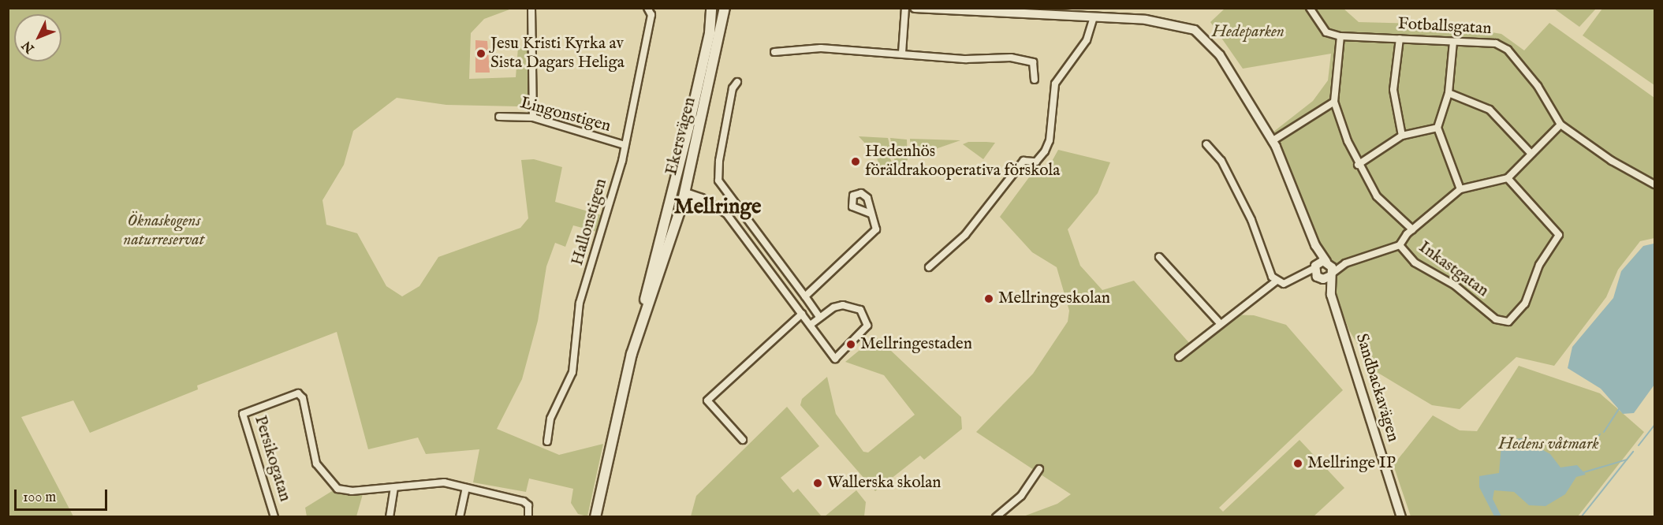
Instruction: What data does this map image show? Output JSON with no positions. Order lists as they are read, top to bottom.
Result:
{
  "streets": {
    "main road": ["Ekersvägen"],
    "street": [
      "Fotballsgatan",
      "Lingonstigen",
      "Hallonstigen",
      "Inkastgatan",
      "Sandbackavägen",
      "Persikogatan"
    ]
  },
  "crossings": [
    ["Lingonstigen", "Hallonstigen"]
  ],
  "districts": ["Mellringe"],
  "parks": ["Hedeparken", "Öknaskogens naturreservat", "Hedens våtmark"],
  "places": [
    "Jesu Kristi Kyrka av Sista Dagars Heliga",
    "Hedenhös föräldrakooperativa förskola",
    "Mellringeskolan",
    "Mellringestaden",
    "Mellringe IP",
    "Wallerska skolan"
  ],
  "scale_bar": "100 m",
  "north": "bottom left"
}
